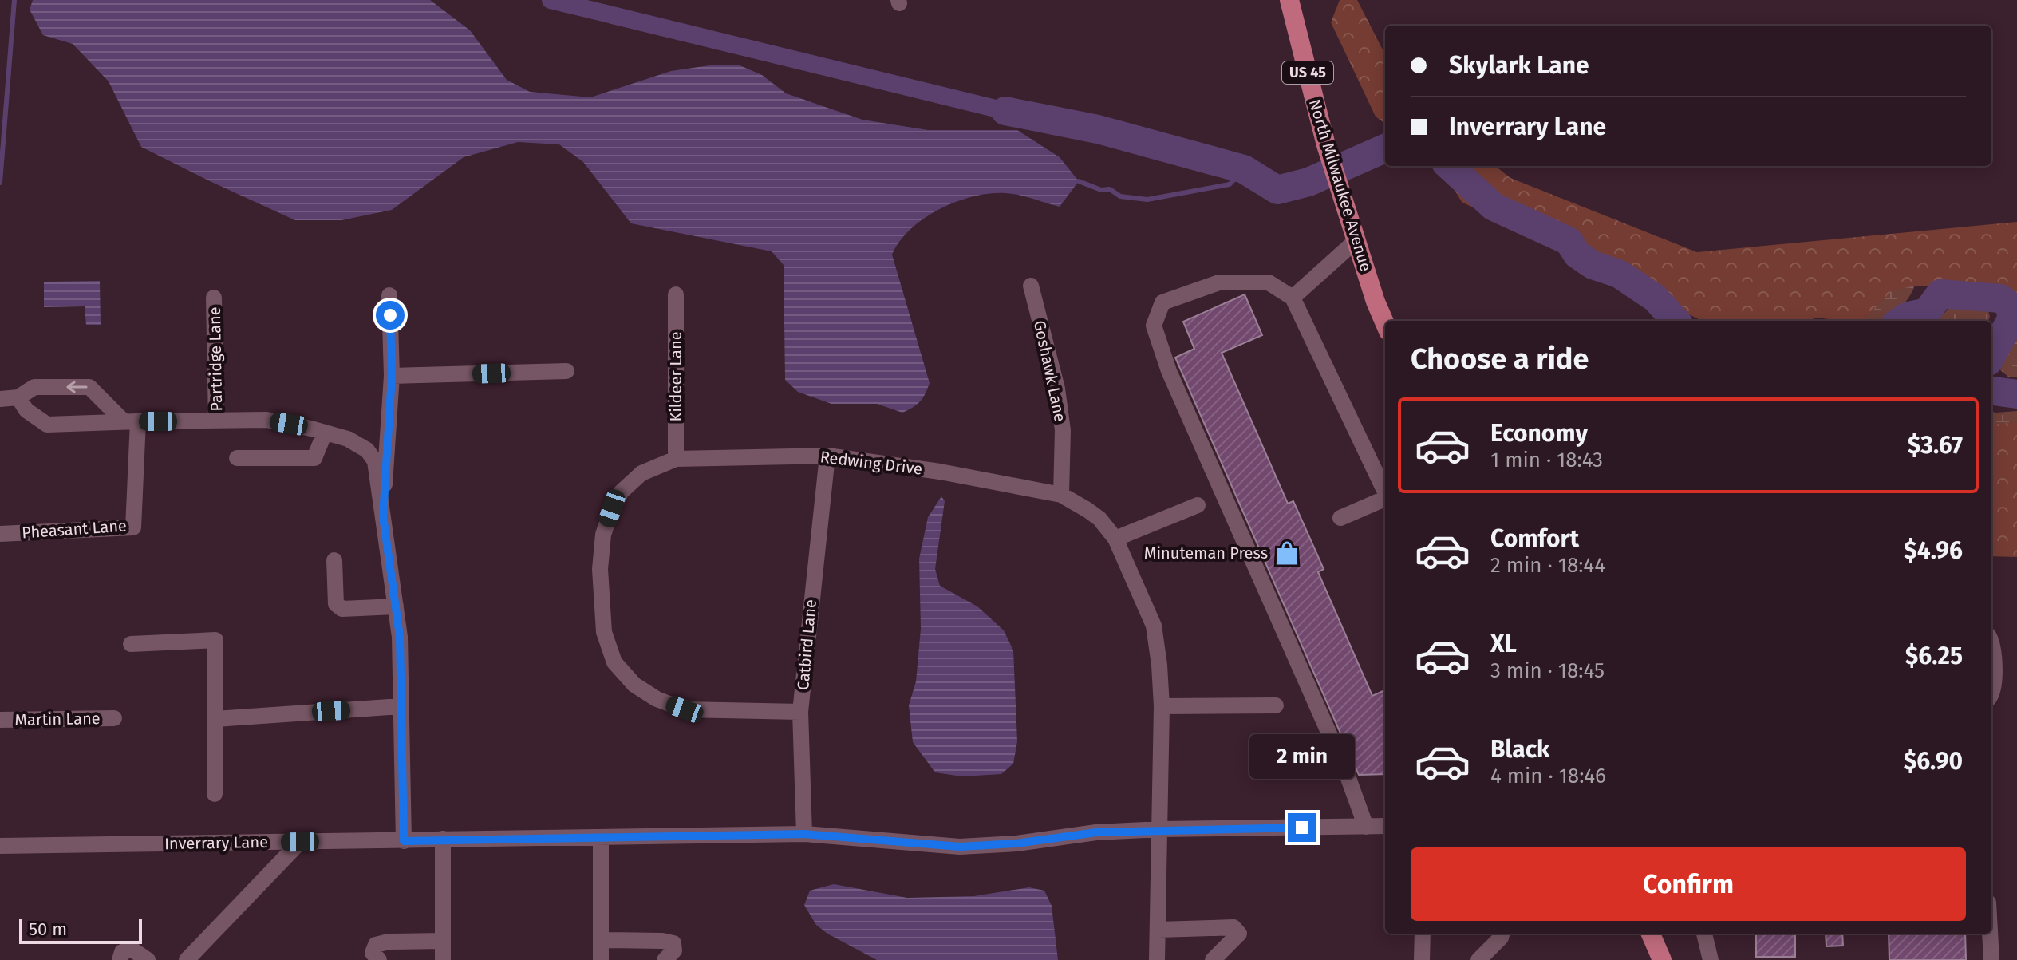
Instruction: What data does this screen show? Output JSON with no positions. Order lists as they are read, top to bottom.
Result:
{
  "streets": {
    "main road": ["US 45", "North Milwaukee Avenue"],
    "street": [
      "Partridge Lane",
      "Goshawk Lane",
      "Kildeer Lane",
      "Redwing Drive",
      "Pheasant Lane",
      "Catbird Lane",
      "Martin Lane",
      "Inverrary Lane"
    ]
  },
  "crossings": [
    ["Goshawk Lane", "Redwing Drive"],
    ["Kildeer Lane", "Redwing Drive"],
    ["Redwing Drive", "Catbird Lane"],
    ["Redwing Drive", "Inverrary Lane"],
    ["Catbird Lane", "Inverrary Lane"]
  ],
  "places": {
    "shop": ["Minuteman Press"]
  },
  "scale_bar": "50 m",
  "page": {
    "banner": ["Skylark Lane", "Inverrary Lane"],
    "heading": "Choose a ride",
    "list": [
      {
        "name": "Economy",
        "note": "1 min · 18:43",
        "value": "$3.67"
      },
      {
        "name": "Comfort",
        "note": "2 min · 18:44",
        "value": "$4.96"
      },
      {
        "name": "XL",
        "note": "3 min · 18:45",
        "value": "$6.25"
      },
      {
        "name": "Black",
        "note": "4 min · 18:46",
        "value": "$6.90"
      }
    ],
    "bubble": "2 min",
    "buttons": "Confirm",
    "scale": "50 m"
  }
}
